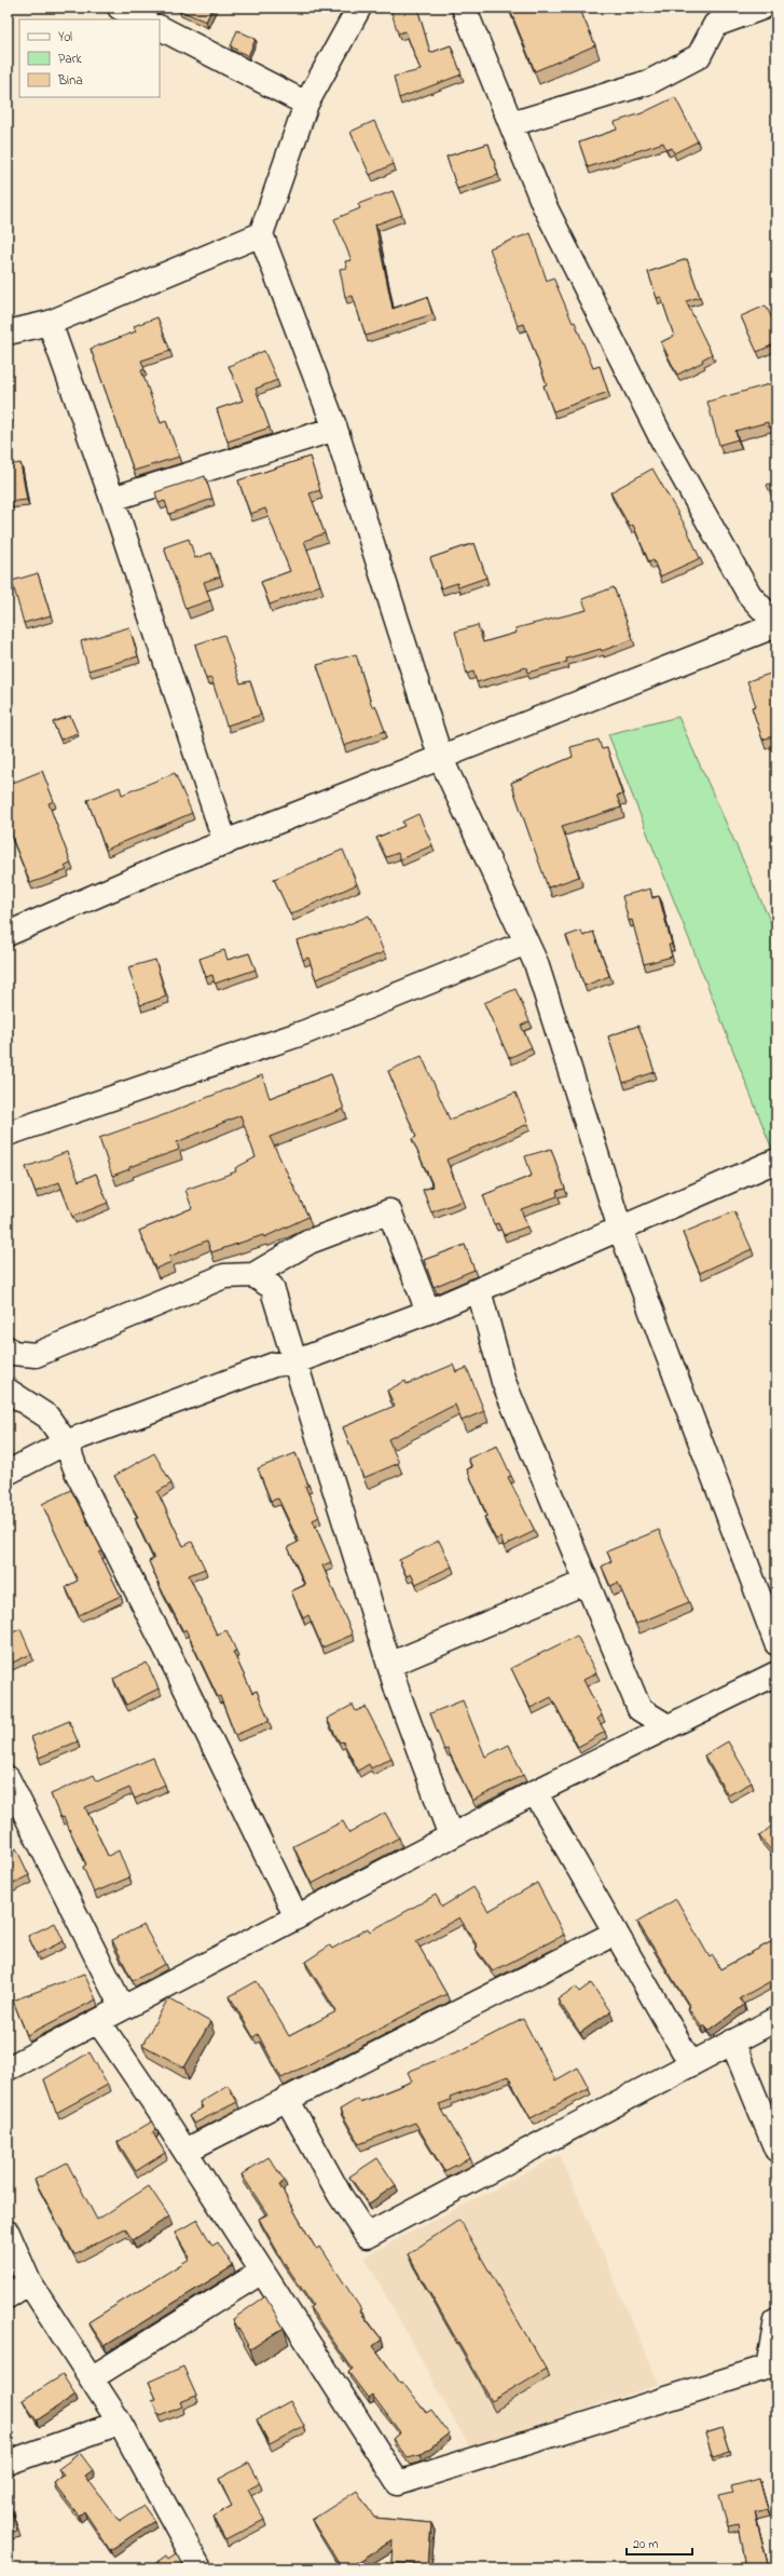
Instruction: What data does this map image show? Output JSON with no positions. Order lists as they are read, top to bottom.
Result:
{
  "legend": ["Yol", "Park", "Bina"],
  "scale_bar": "20 m"
}
